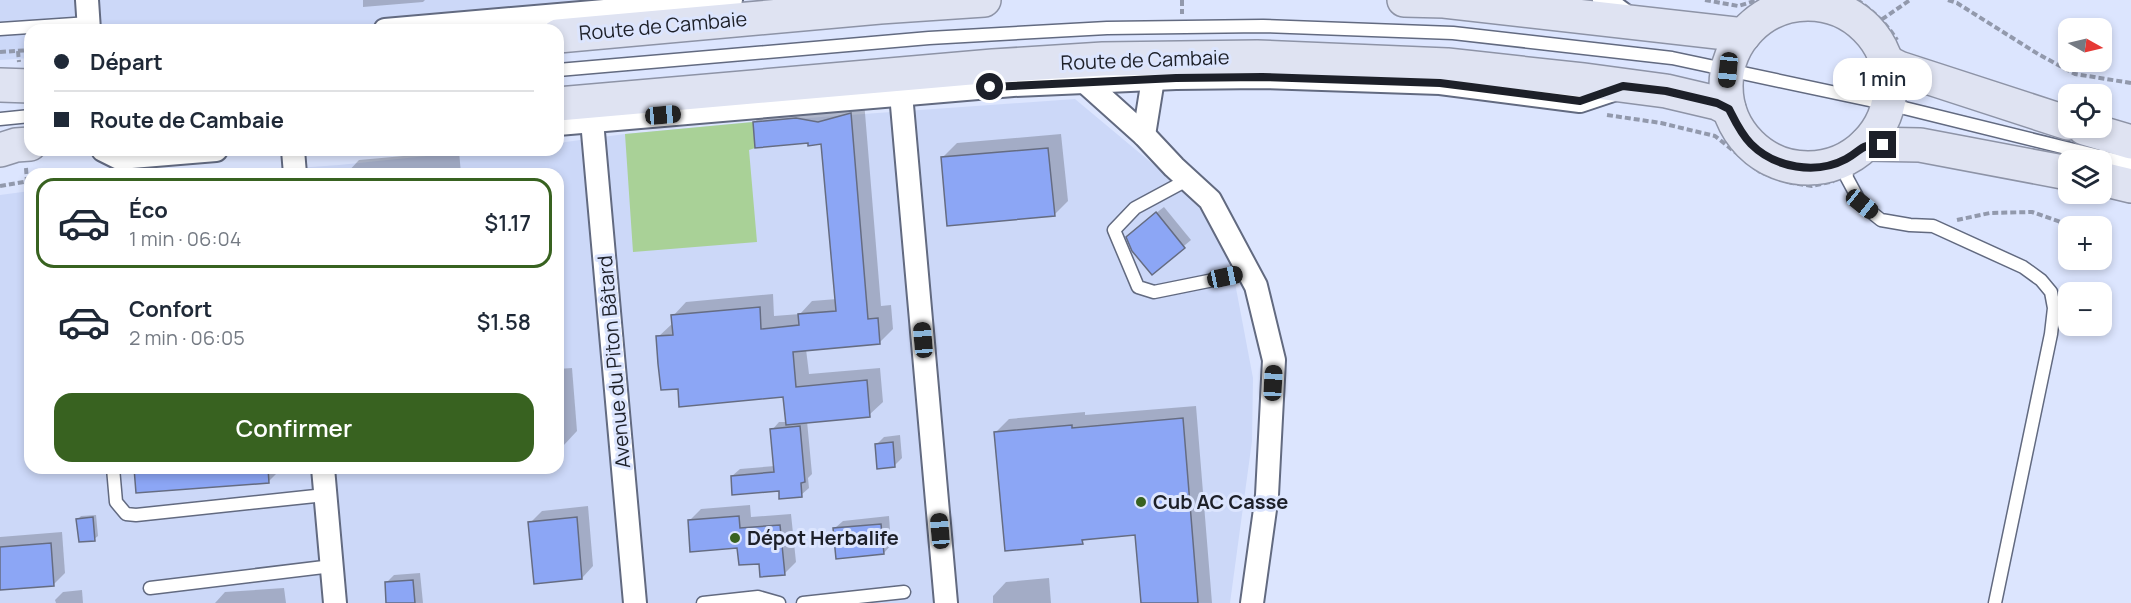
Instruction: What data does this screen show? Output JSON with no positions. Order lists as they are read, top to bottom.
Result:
{
  "streets": {
    "main road": ["Route de Cambaie"],
    "street": ["Avenue du Piton Bâtard"]
  },
  "places": ["Cub AC Casse", "Dépot Herbalife"],
  "north": "right",
  "page": {
    "map_buttons": ["+", "−"],
    "banner": ["Départ", "Route de Cambaie"],
    "bubble": "1 min",
    "list": [
      {
        "name": "Éco",
        "note": "1 min · 06:04",
        "value": "$1.17"
      },
      {
        "name": "Confort",
        "note": "2 min · 06:05",
        "value": "$1.58"
      }
    ],
    "buttons": "Confirmer"
  }
}
